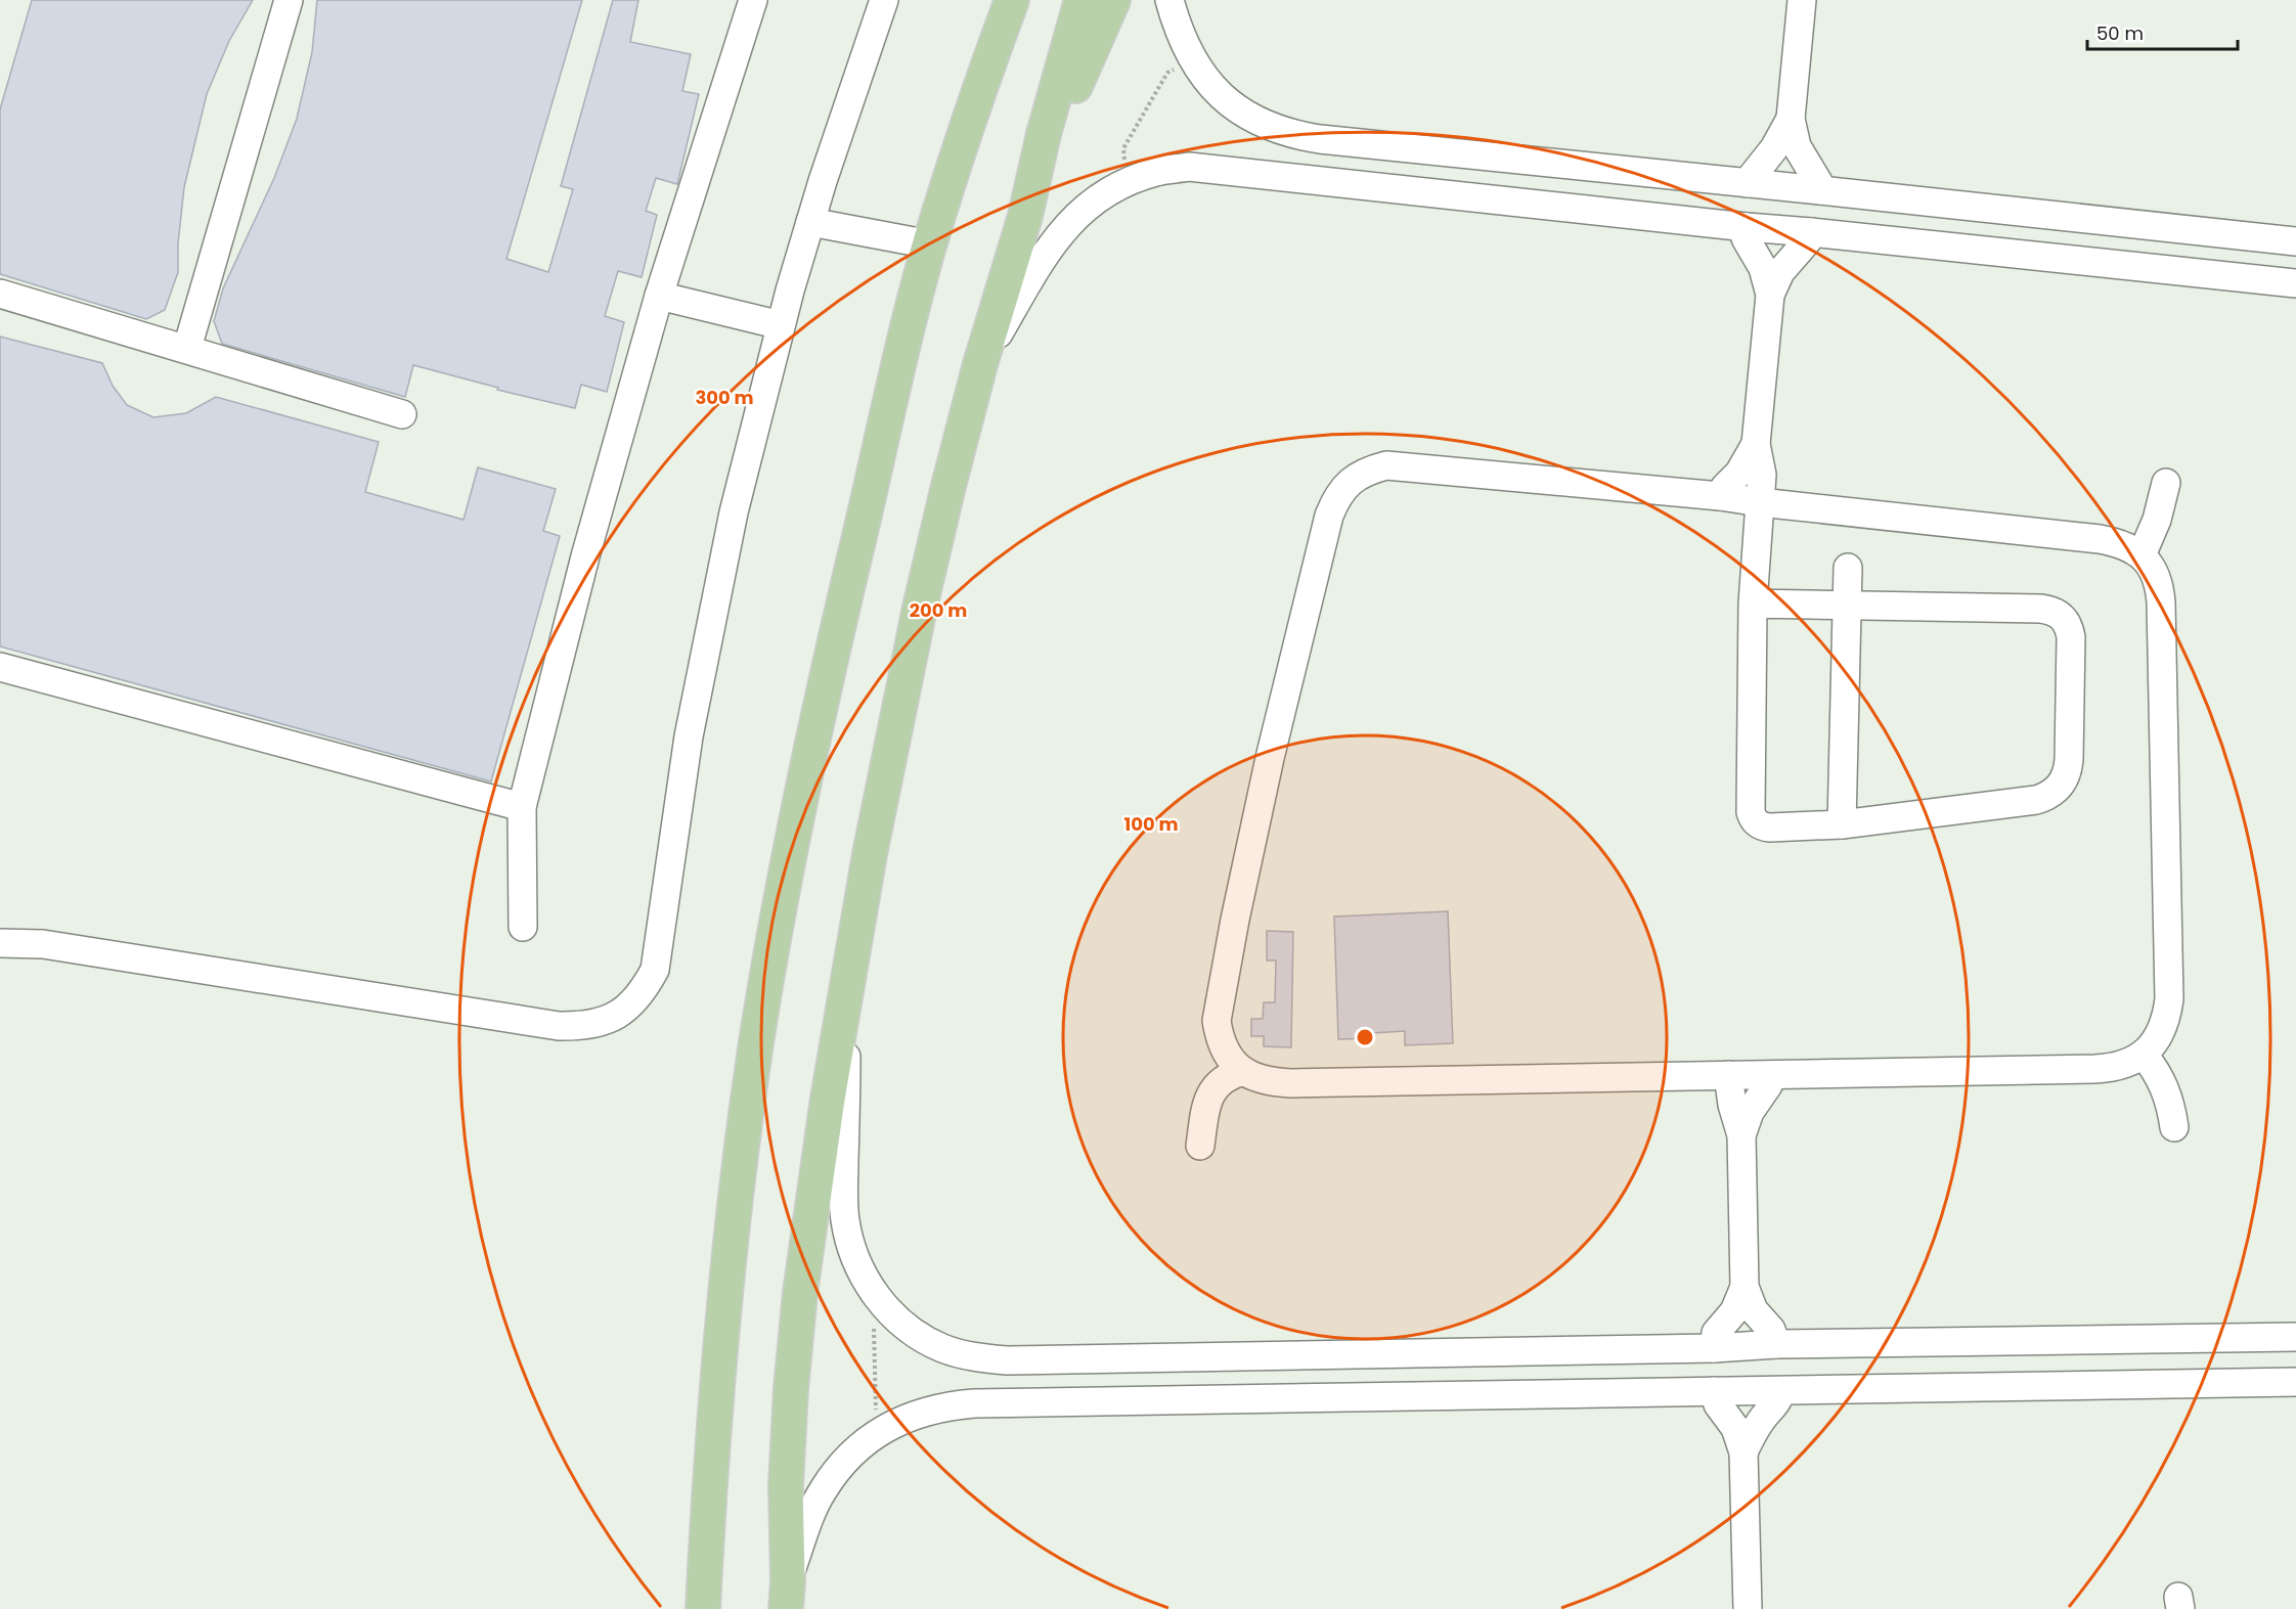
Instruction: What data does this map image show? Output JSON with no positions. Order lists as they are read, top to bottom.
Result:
{
  "scale_bar": "50 m",
  "rings": ["300 m", "200 m", "100 m"]
}
